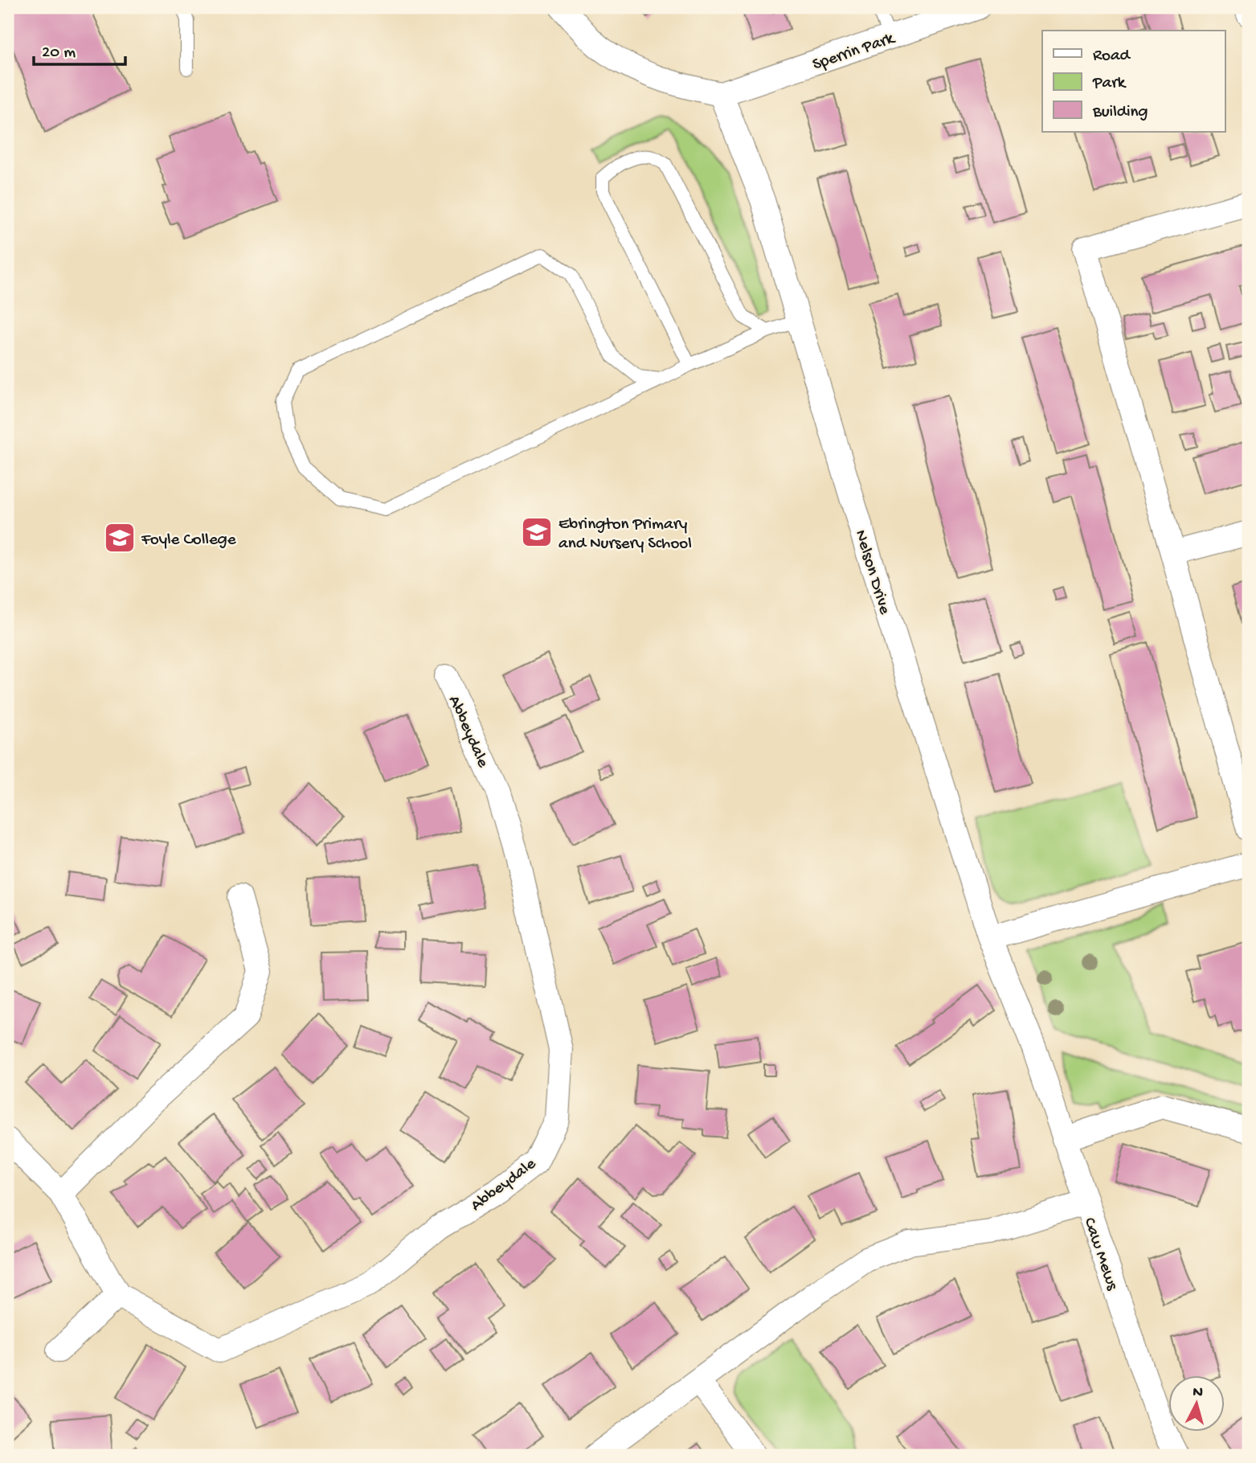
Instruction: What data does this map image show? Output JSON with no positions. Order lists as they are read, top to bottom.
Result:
{
  "streets": {
    "street": [
      "Sperrin Park",
      "Nelson Drive",
      "Abbeydale",
      "Caw Mews"
    ]
  },
  "crossings": [
    ["Sperrin Park", "Nelson Drive"],
    ["Nelson Drive", "Caw Mews"]
  ],
  "places": {
    "school or university": ["Ebrington Primary and Nursery School", "Foyle College"]
  },
  "legend": ["Road", "Park", "Building"],
  "scale_bar": "20 m",
  "north": "top"
}
